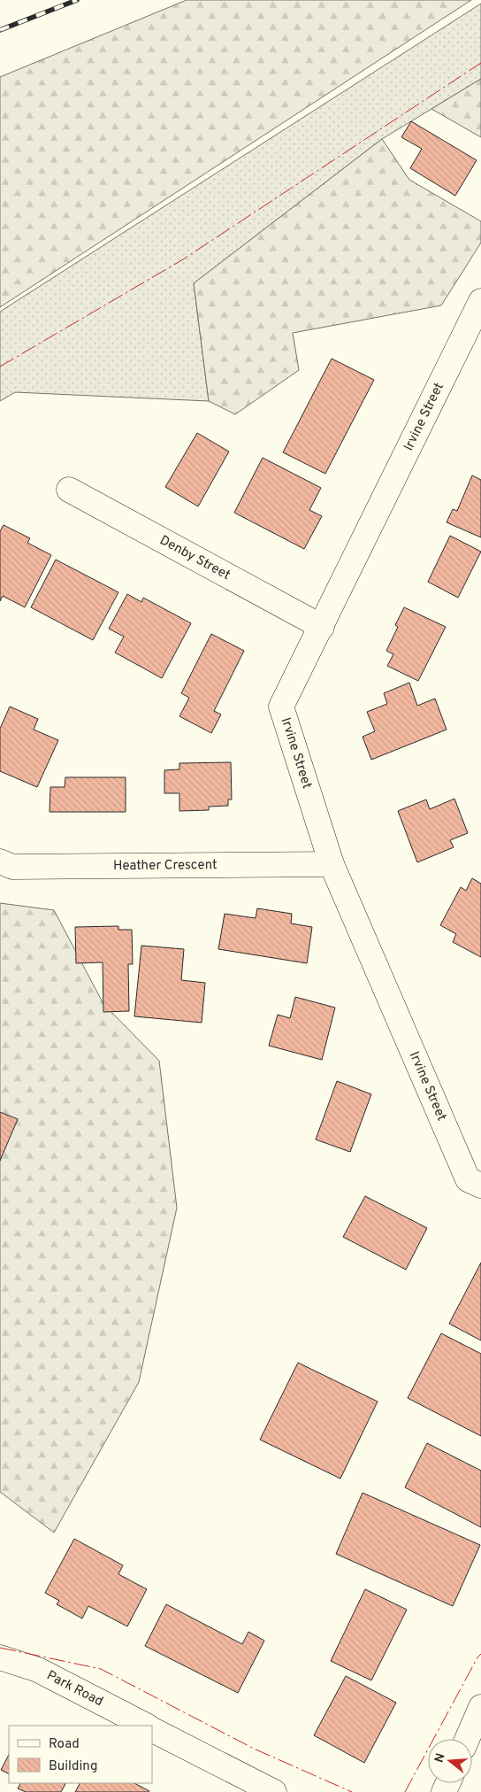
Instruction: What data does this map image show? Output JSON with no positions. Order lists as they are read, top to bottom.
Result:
{
  "streets": {
    "street": [
      "Irvine Street",
      "Denby Street",
      "Heather Crescent",
      "Park Road"
    ]
  },
  "crossings": [
    ["Irvine Street", "Denby Street"],
    ["Irvine Street", "Heather Crescent"]
  ],
  "legend": ["Road", "Building"],
  "north": "left"
}
